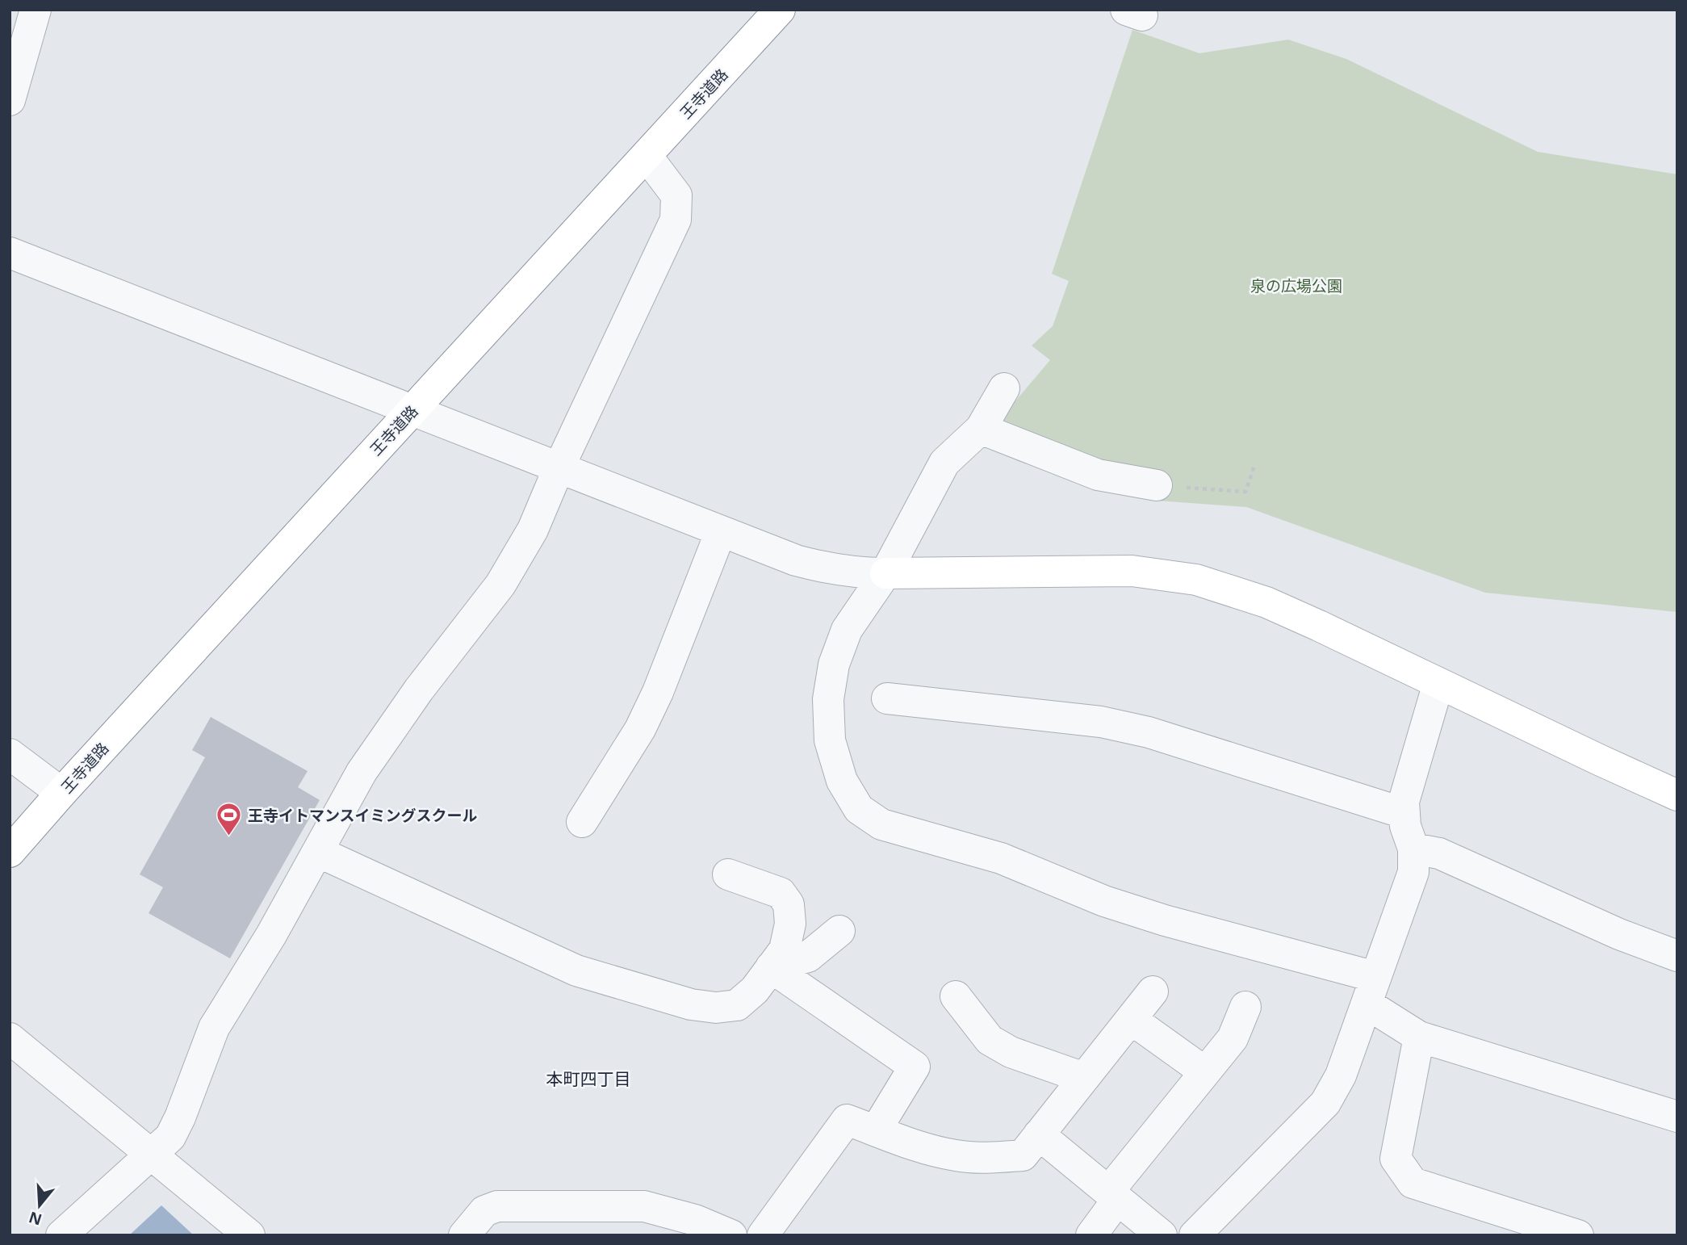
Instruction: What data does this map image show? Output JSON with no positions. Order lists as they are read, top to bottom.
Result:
{
  "streets": {
    "main road": ["王寺道路"]
  },
  "districts": ["本町四丁目"],
  "parks": ["泉の広場公園"],
  "places": {
    "sports": ["王寺イトマンスイミングスクール"]
  },
  "north": "bottom"
}
